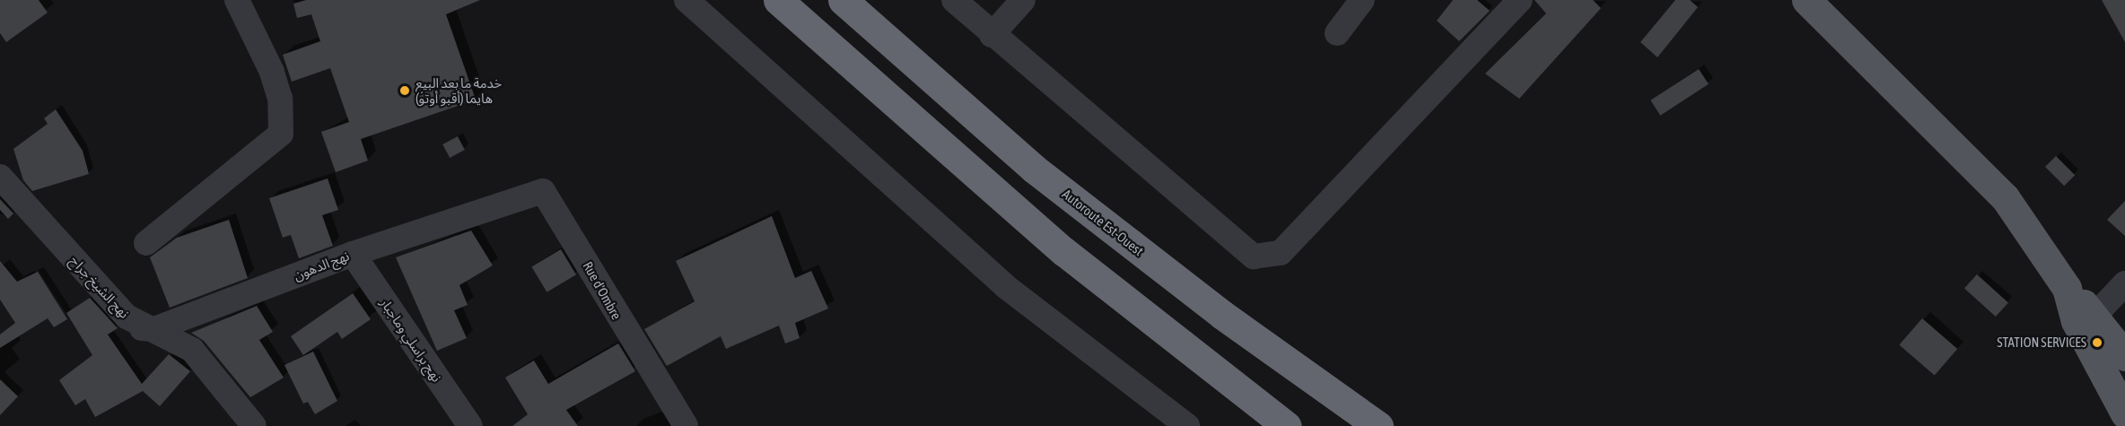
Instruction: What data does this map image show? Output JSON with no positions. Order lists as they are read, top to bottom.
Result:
{
  "streets": {
    "highway": ["Autoroute Est-Ouest"],
    "street": [
      "نهج الدهون",
      "نهج الشيخ جراح",
      "Rue d'Ombre",
      "نهج براسلي وماجبار"
    ]
  },
  "crossings": [
    ["نهج الدهون", "نهج الشيخ جراح"],
    ["نهج الدهون", "Rue d'Ombre"],
    ["نهج الدهون", "نهج براسلي وماجبار"]
  ],
  "places": ["خدمة ما بعد البيع هايما (أقبو أوتو)", "STATION SERVICES"]
}
